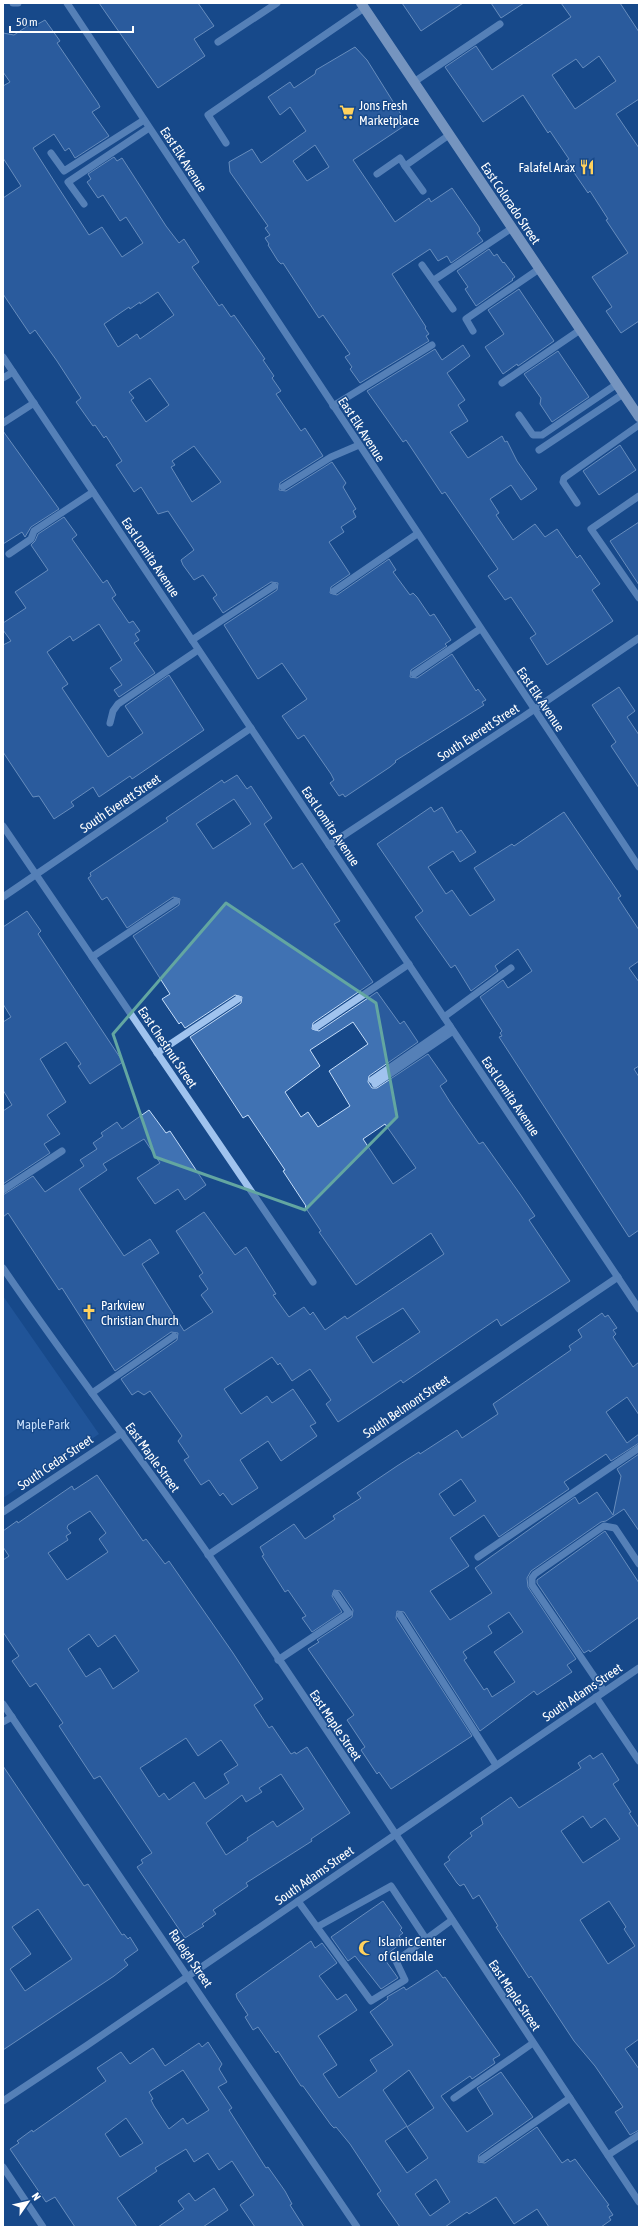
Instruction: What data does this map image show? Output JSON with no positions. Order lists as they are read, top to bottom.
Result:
{
  "streets": {
    "main road": ["East Colorado Street"],
    "street": [
      "East Elk Avenue",
      "East Lomita Avenue",
      "South Everett Street",
      "East Chestnut Street",
      "South Belmont Street",
      "East Maple Street",
      "South Cedar Street",
      "South Adams Street",
      "Raleigh Street"
    ]
  },
  "crossings": [
    ["East Elk Avenue", "South Everett Street"],
    ["East Lomita Avenue", "South Everett Street"],
    ["East Lomita Avenue", "South Belmont Street"],
    ["South Everett Street", "East Chestnut Street"],
    ["South Belmont Street", "East Maple Street"],
    ["East Maple Street", "South Cedar Street"],
    ["East Maple Street", "South Adams Street"],
    ["South Adams Street", "Raleigh Street"]
  ],
  "parks": ["Maple Park"],
  "places": {
    "supermarket": ["Jons Fresh Marketplace"],
    "restaurant": ["Falafel Arax"],
    "church": ["Parkview Christian Church"],
    "mosque": ["Islamic Center of Glendale"]
  },
  "scale_bar": "50 m",
  "north": "top right"
}
